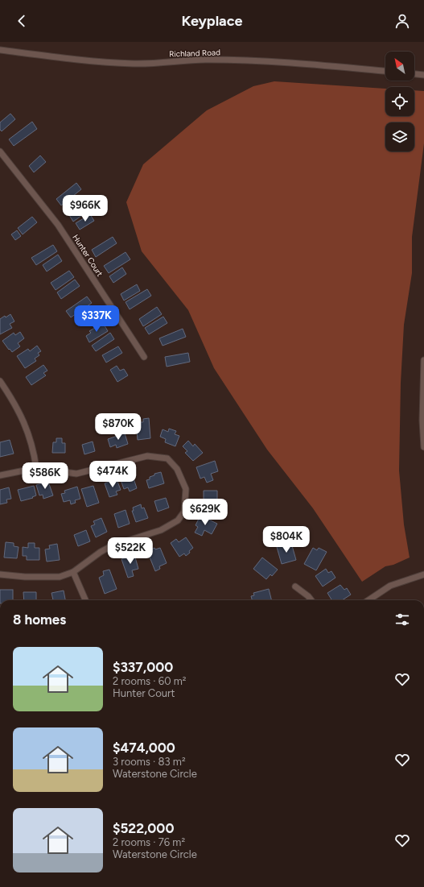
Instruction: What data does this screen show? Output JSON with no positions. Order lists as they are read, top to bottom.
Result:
{
  "streets": {
    "street": ["Richland Road", "Hunter Court"]
  },
  "north": "top left",
  "page": {
    "header": "Keyplace",
    "price": [
      "$966K",
      "$337K",
      "$870K",
      "$474K",
      "$586K",
      "$629K",
      "$804K",
      "$522K"
    ],
    "heading": "8 homes",
    "list": [
      {
        "name": "$337,000",
        "note": "2 rooms · 60 m² · Hunter Court"
      },
      {
        "name": "$474,000",
        "note": "3 rooms · 83 m² · Waterstone Circle"
      },
      {
        "name": "$522,000",
        "note": "2 rooms · 76 m² · Waterstone Circle"
      }
    ]
  }
}
